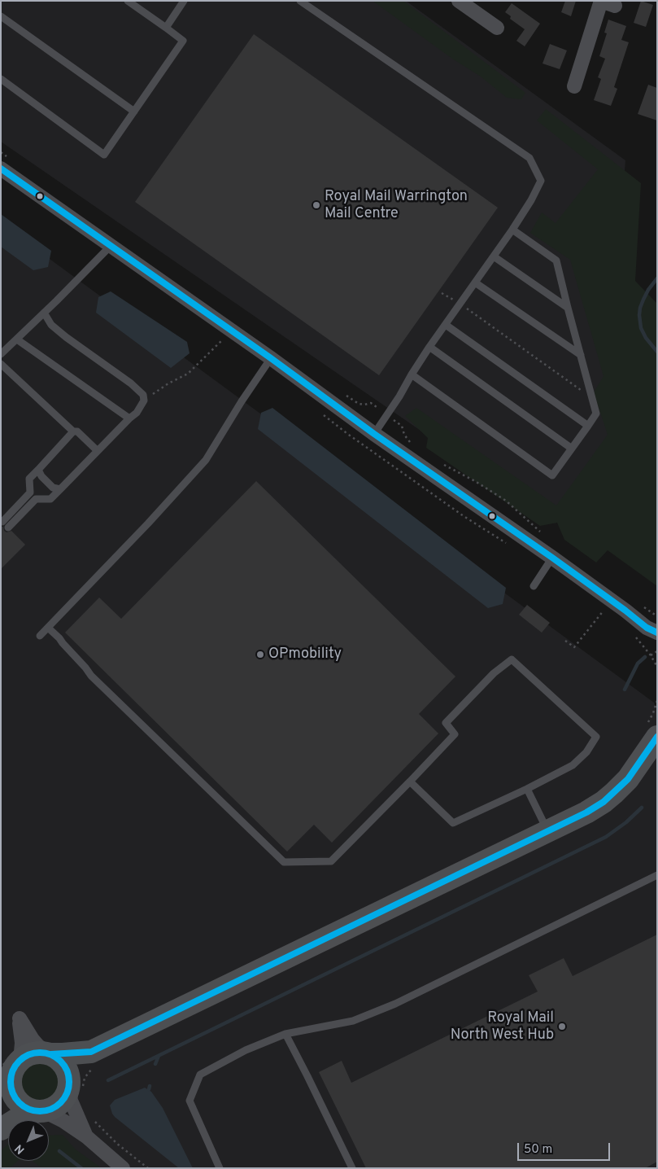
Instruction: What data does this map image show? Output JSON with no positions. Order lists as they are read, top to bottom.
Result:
{
  "places": ["Royal Mail Warrington Mail Centre", "OPmobility", "Royal Mail North West Hub"],
  "scale_bar": "50 m",
  "north": "bottom left"
}
